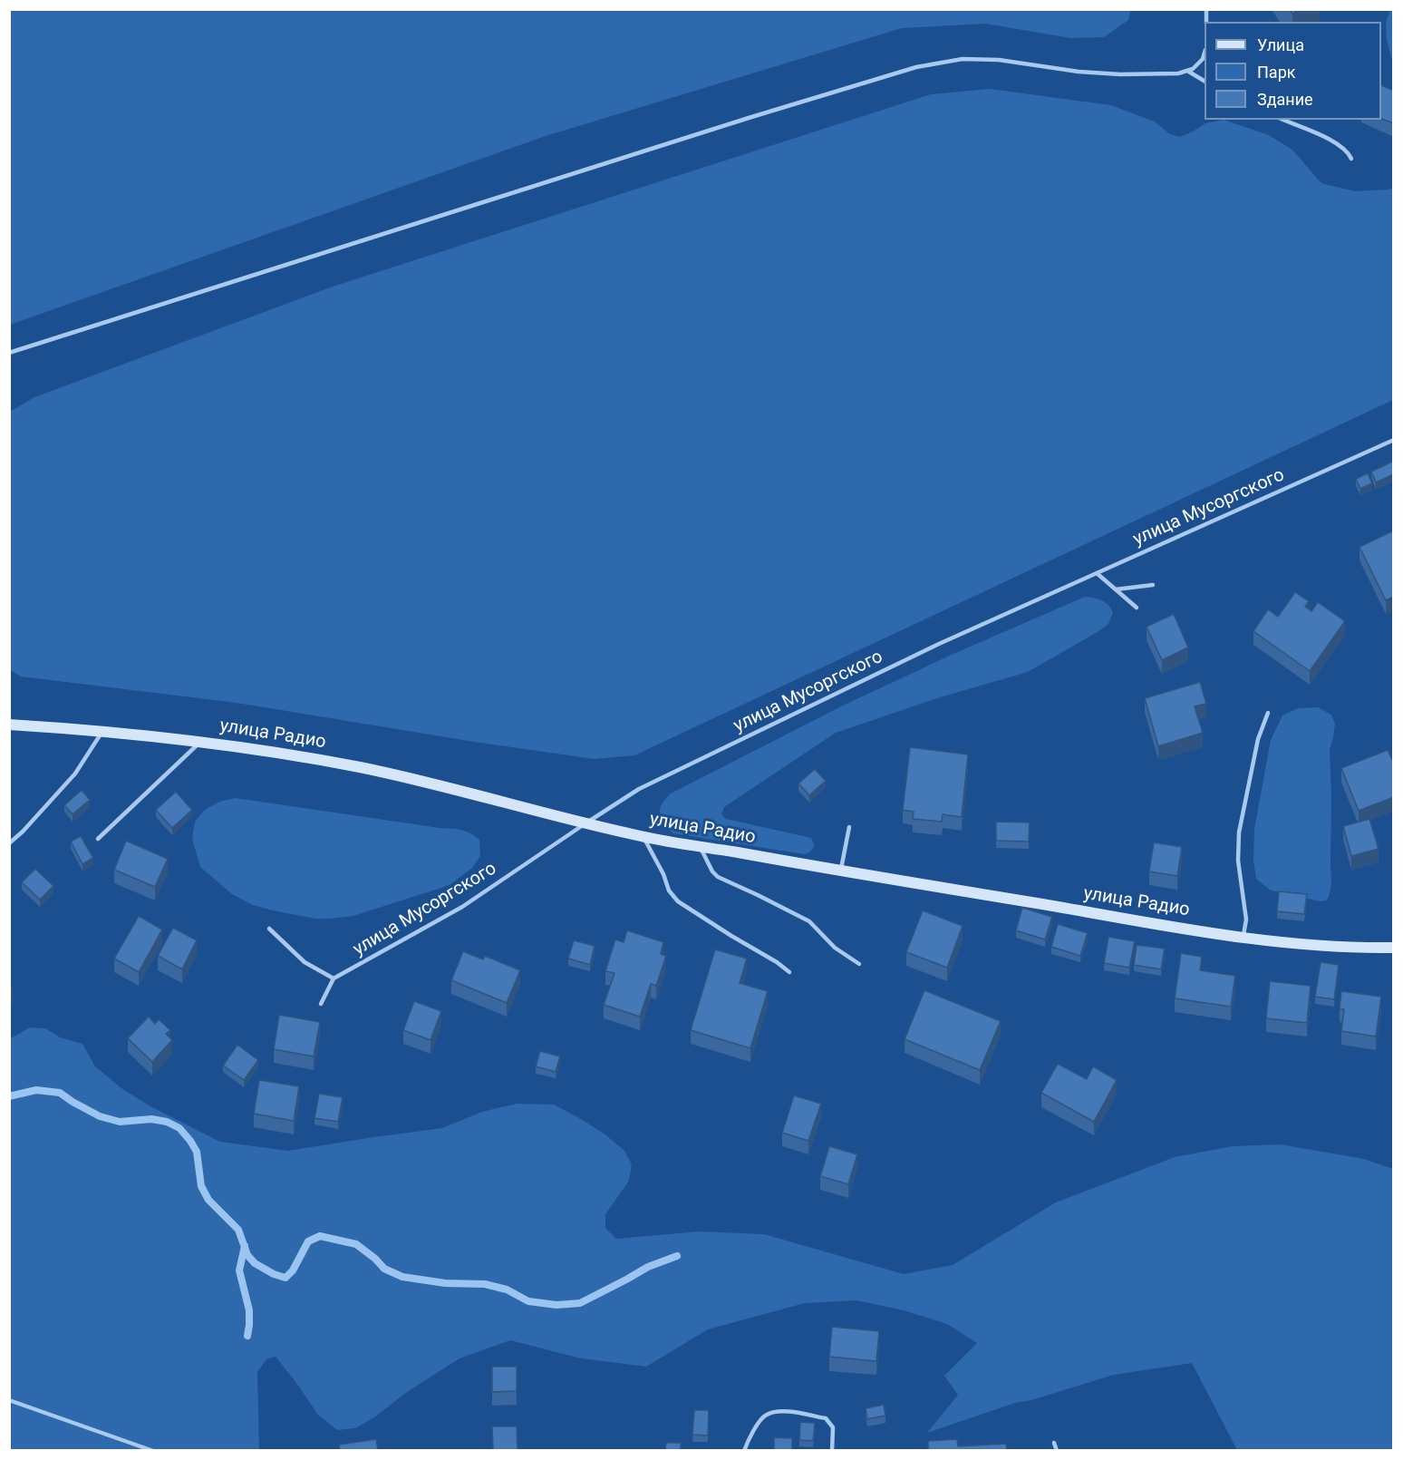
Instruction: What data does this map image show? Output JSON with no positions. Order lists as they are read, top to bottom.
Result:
{
  "streets": {
    "main road": ["улица Радио"],
    "lane": ["улица Мусоргского"]
  },
  "crossings": [
    ["улица Мусоргского", "улица Радио"]
  ],
  "legend": ["Улица", "Парк", "Здание"]
}
